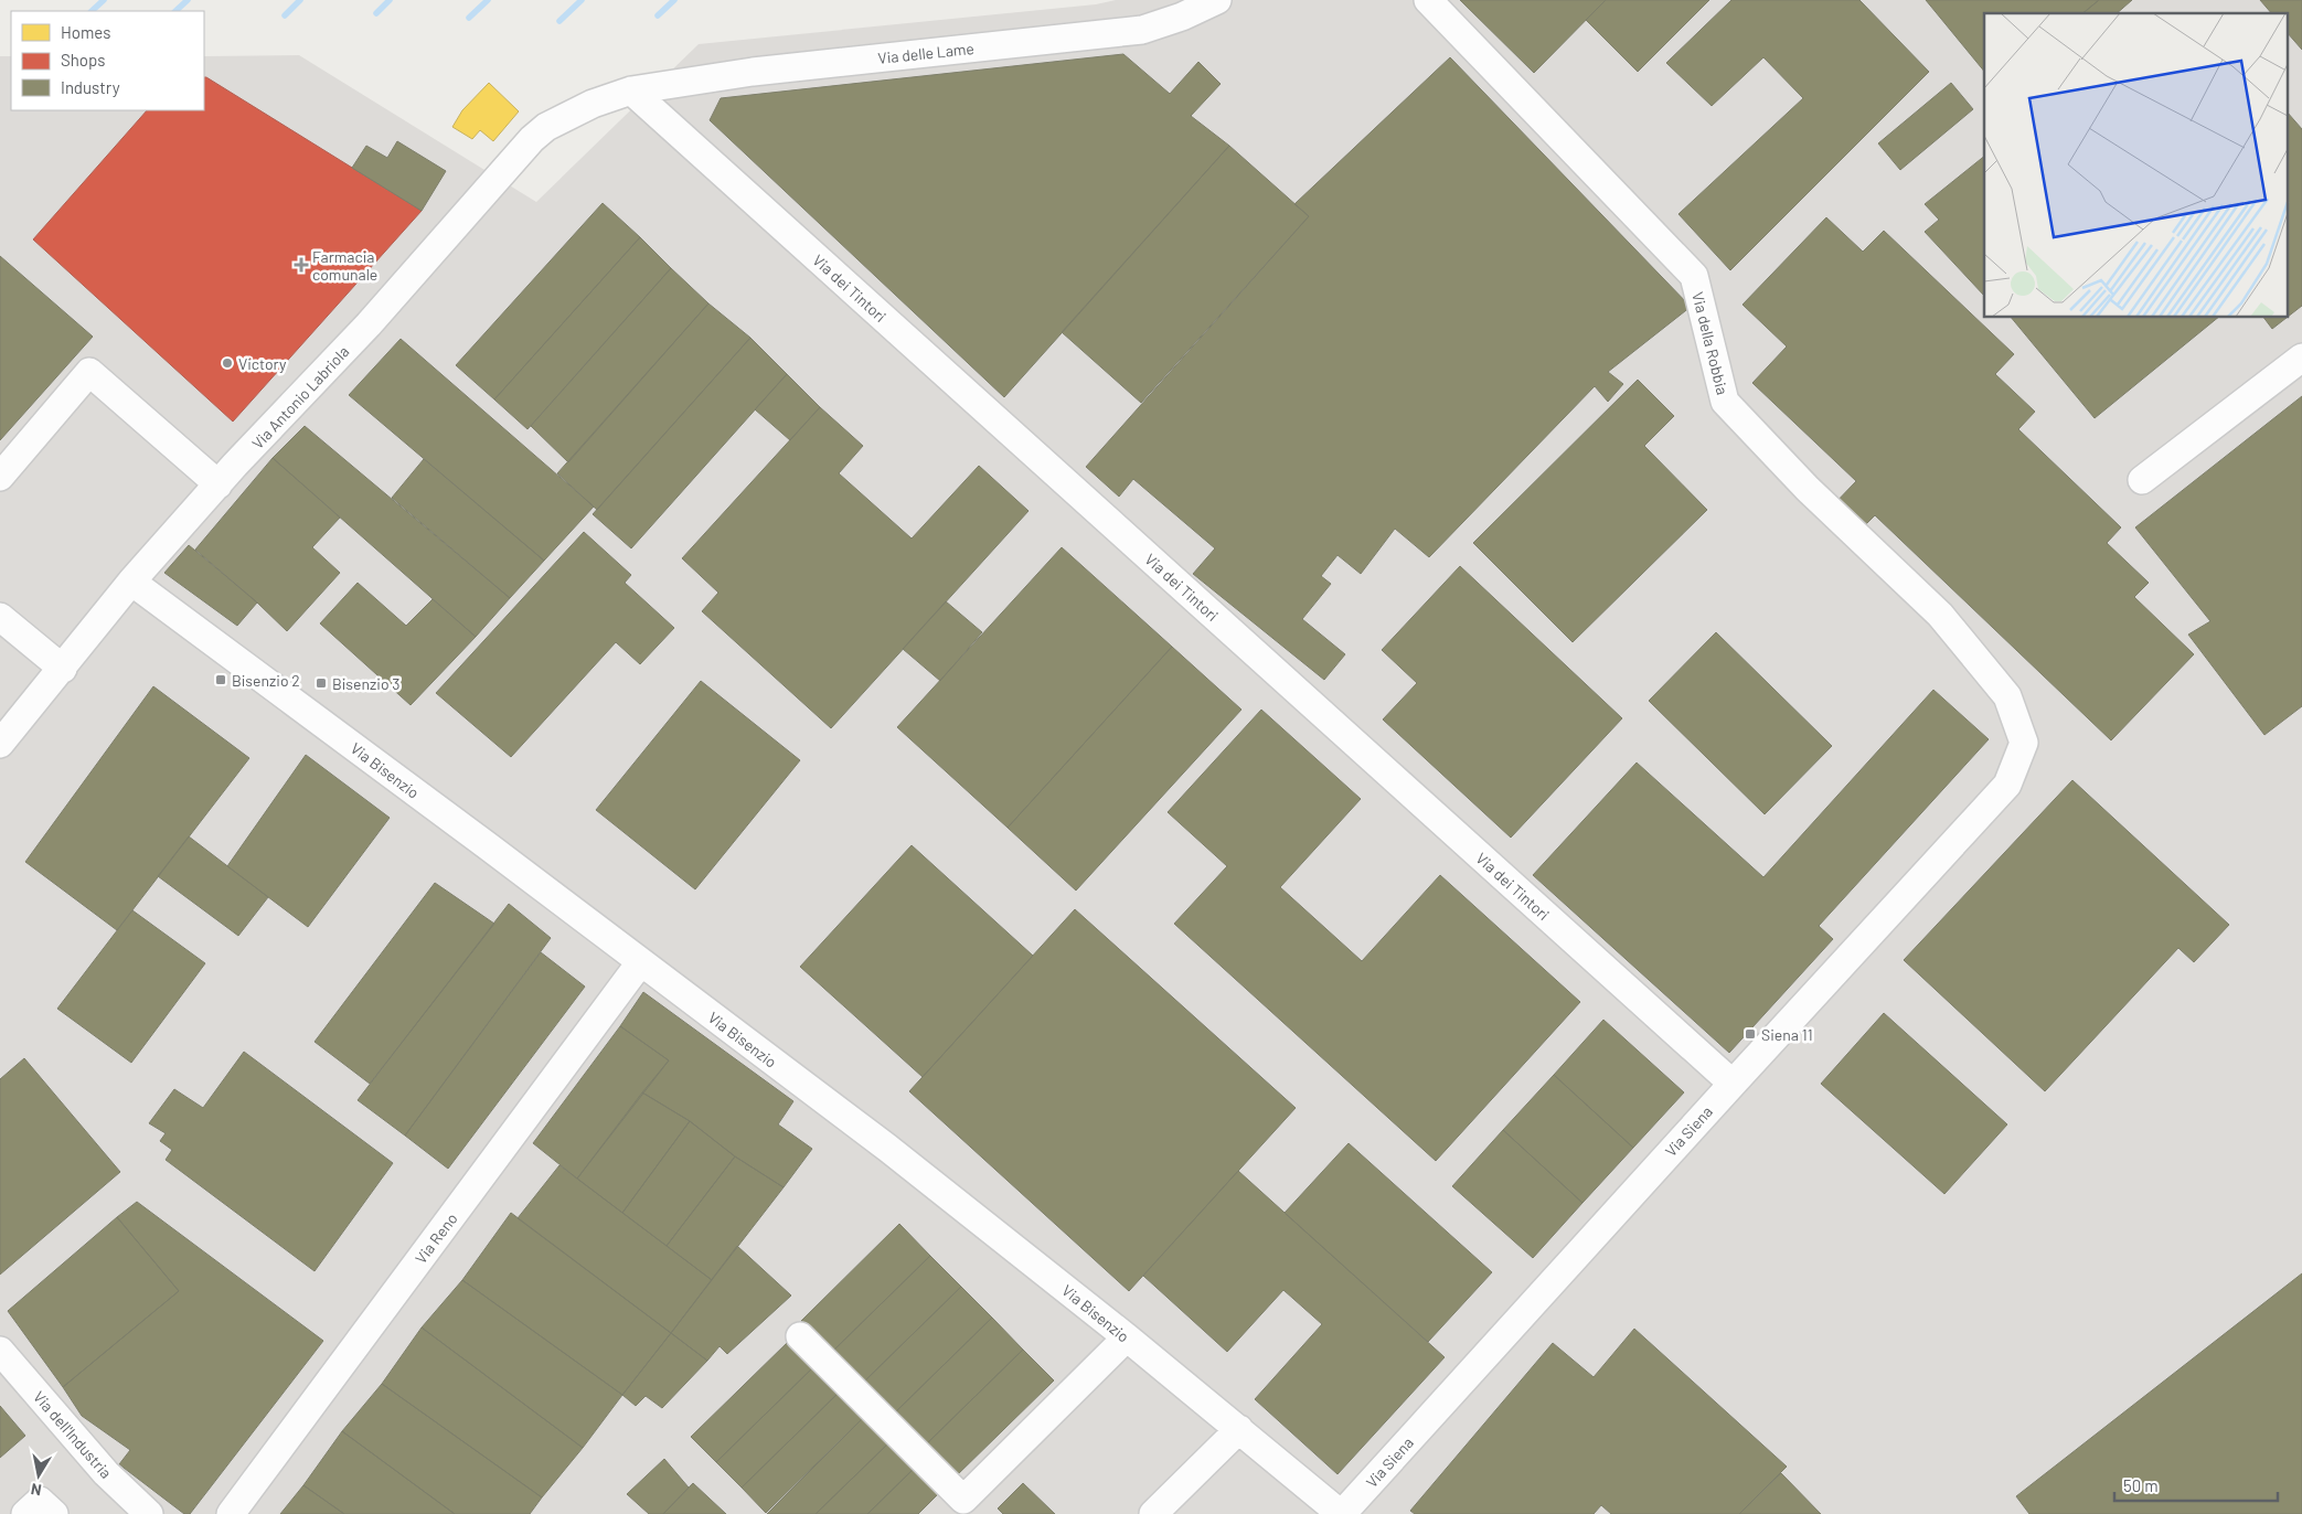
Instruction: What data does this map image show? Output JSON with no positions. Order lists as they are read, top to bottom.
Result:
{
  "streets": {
    "street": [
      "Via delle Lame",
      "Via dei Tintori",
      "Via della Robbia",
      "Via Antonio Labriola",
      "Via Bisenzio",
      "Via Siena",
      "Via Reno",
      "Via dell'Industria"
    ]
  },
  "crossings": [
    ["Via delle Lame", "Via dei Tintori"],
    ["Via delle Lame", "Via Antonio Labriola"],
    ["Via dei Tintori", "Via Antonio Labriola"],
    ["Via dei Tintori", "Via Siena"],
    ["Via della Robbia", "Via Siena"],
    ["Via Antonio Labriola", "Via Bisenzio"],
    ["Via Bisenzio", "Via Siena"],
    ["Via Bisenzio", "Via Reno"]
  ],
  "places": {
    "health": ["Farmacia comunale"],
    "other": ["Victory"],
    "transit": ["Bisenzio 2", "Bisenzio 3", "Siena 11"]
  },
  "legend": ["Homes", "Shops", "Industry"],
  "scale_bar": "50 m",
  "north": "bottom"
}
